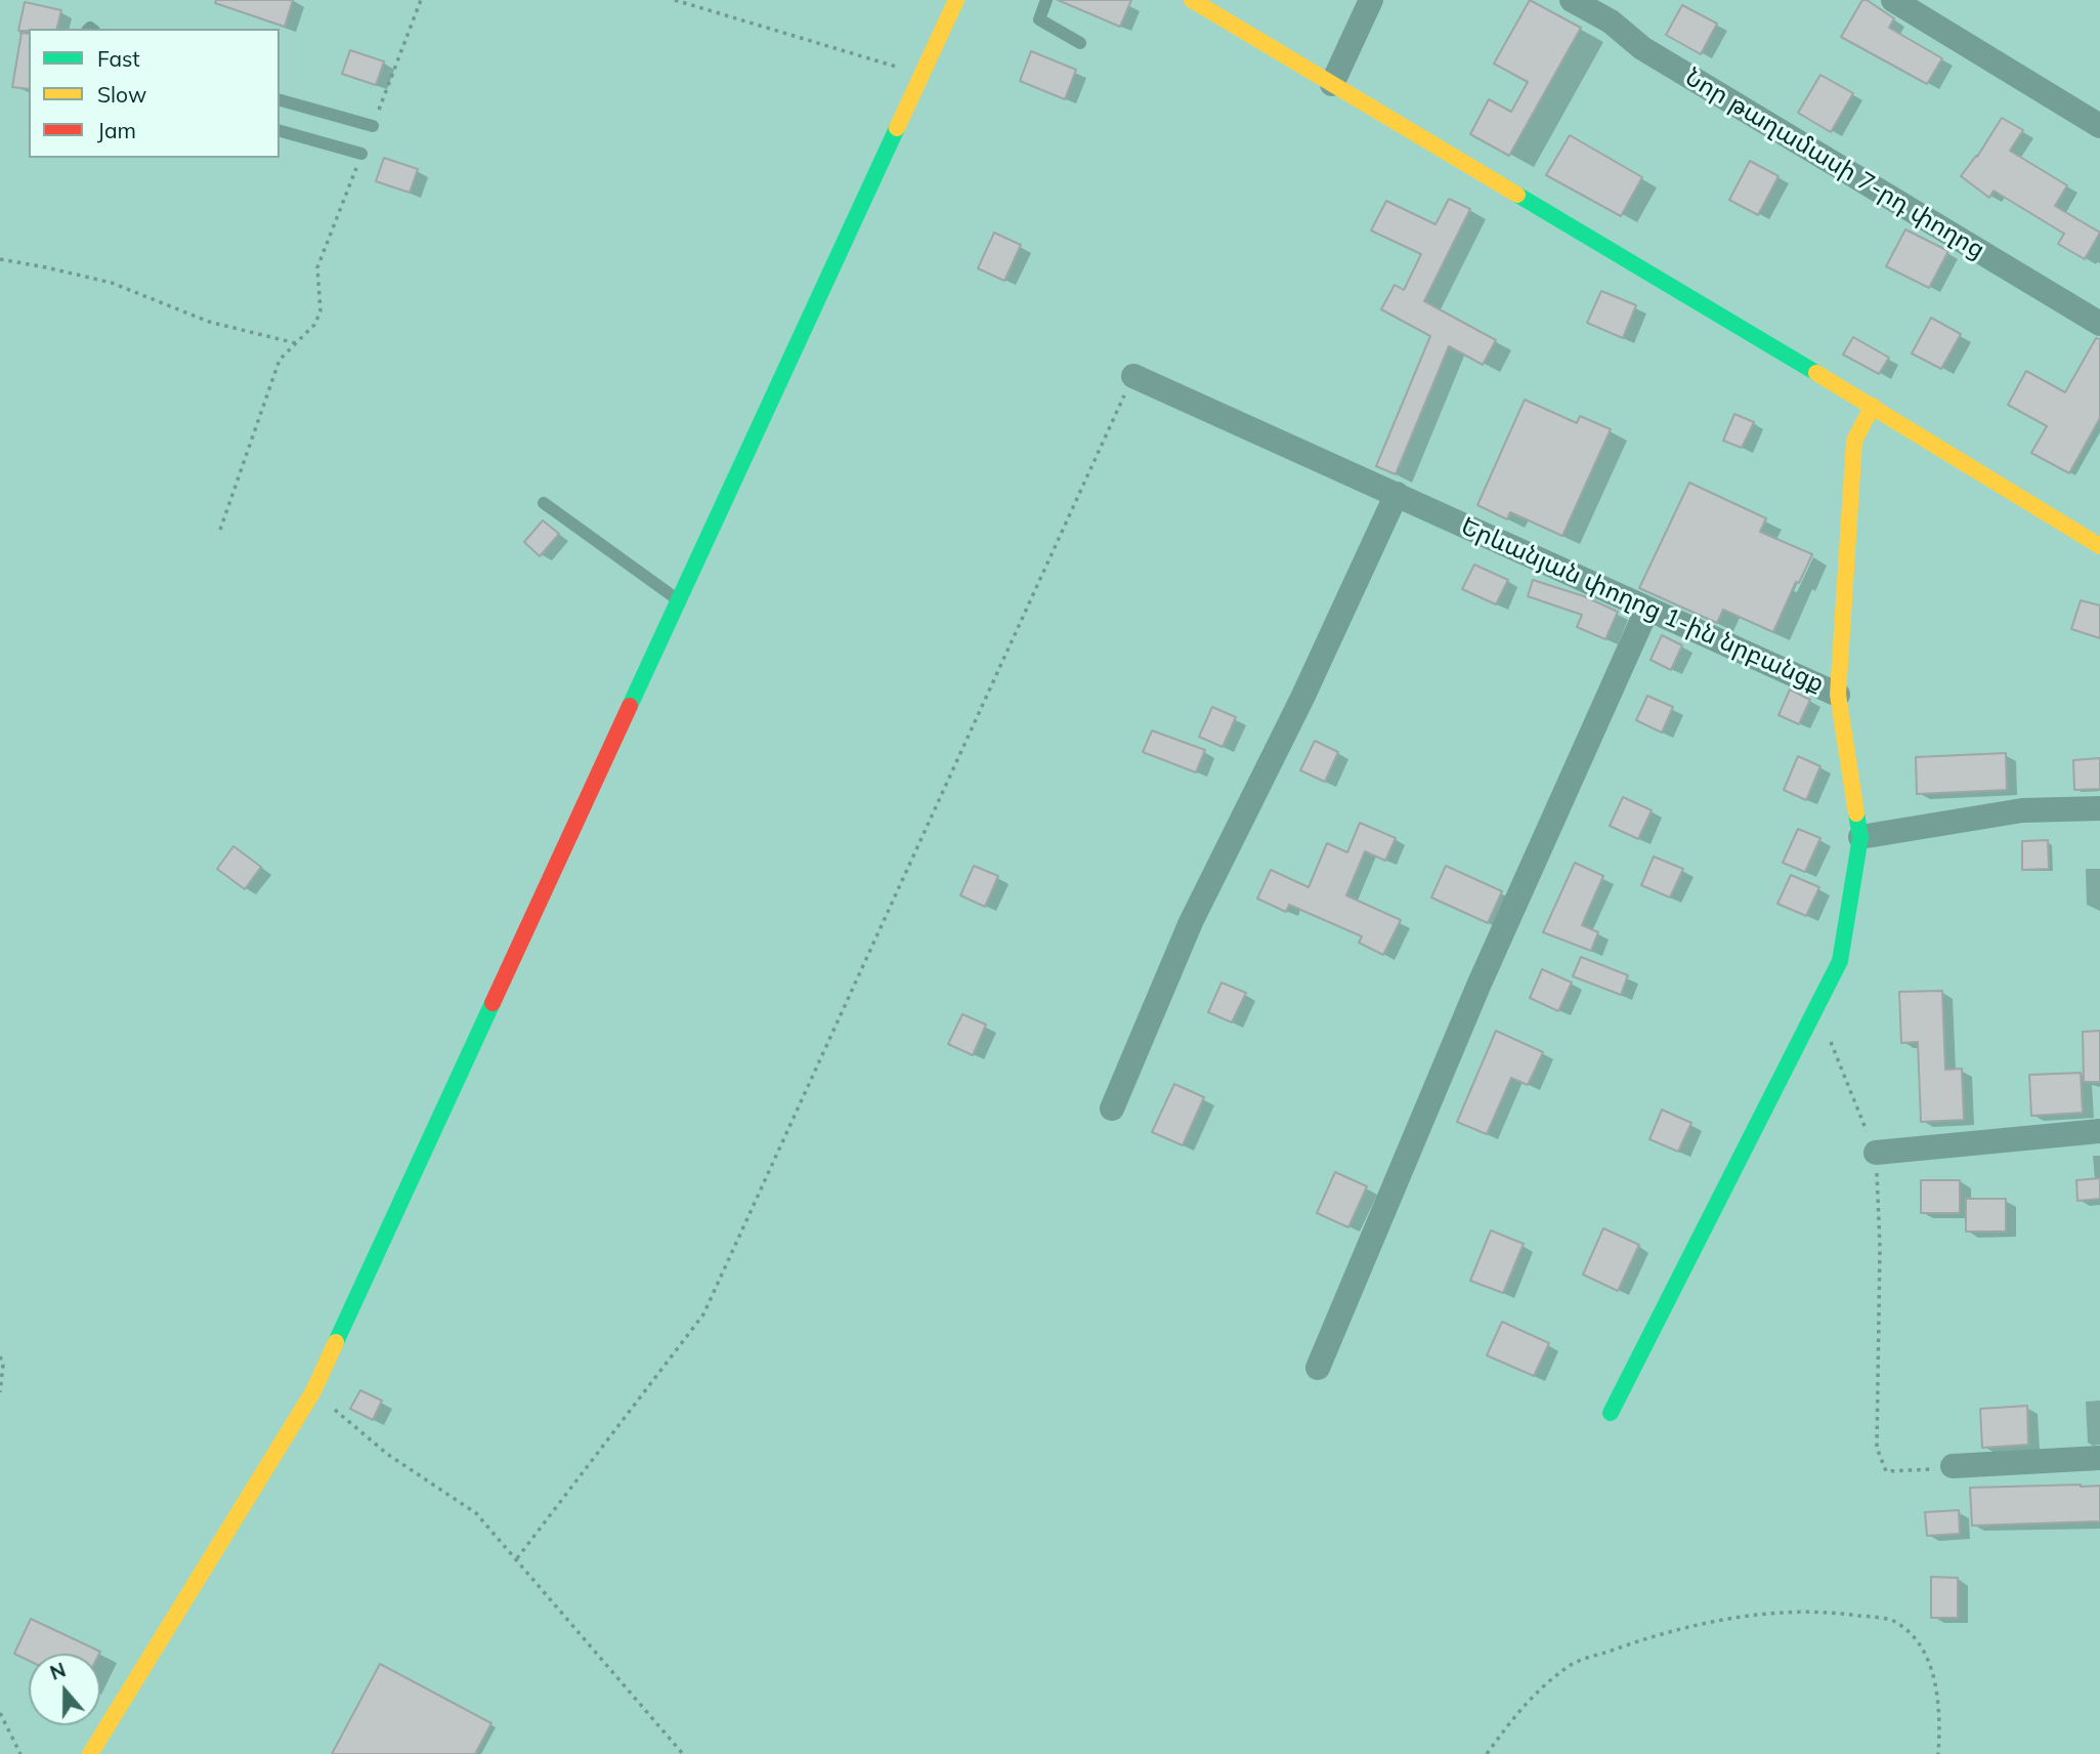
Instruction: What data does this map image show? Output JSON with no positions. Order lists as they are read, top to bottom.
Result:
{
  "streets": {
    "main road": ["Երևանյան փողոց 1-ին նրբանցք"],
    "street": ["Նոր թաղամասի 7-րդ փողոց"]
  },
  "legend": ["Fast", "Slow", "Jam"],
  "north": "top"
}
